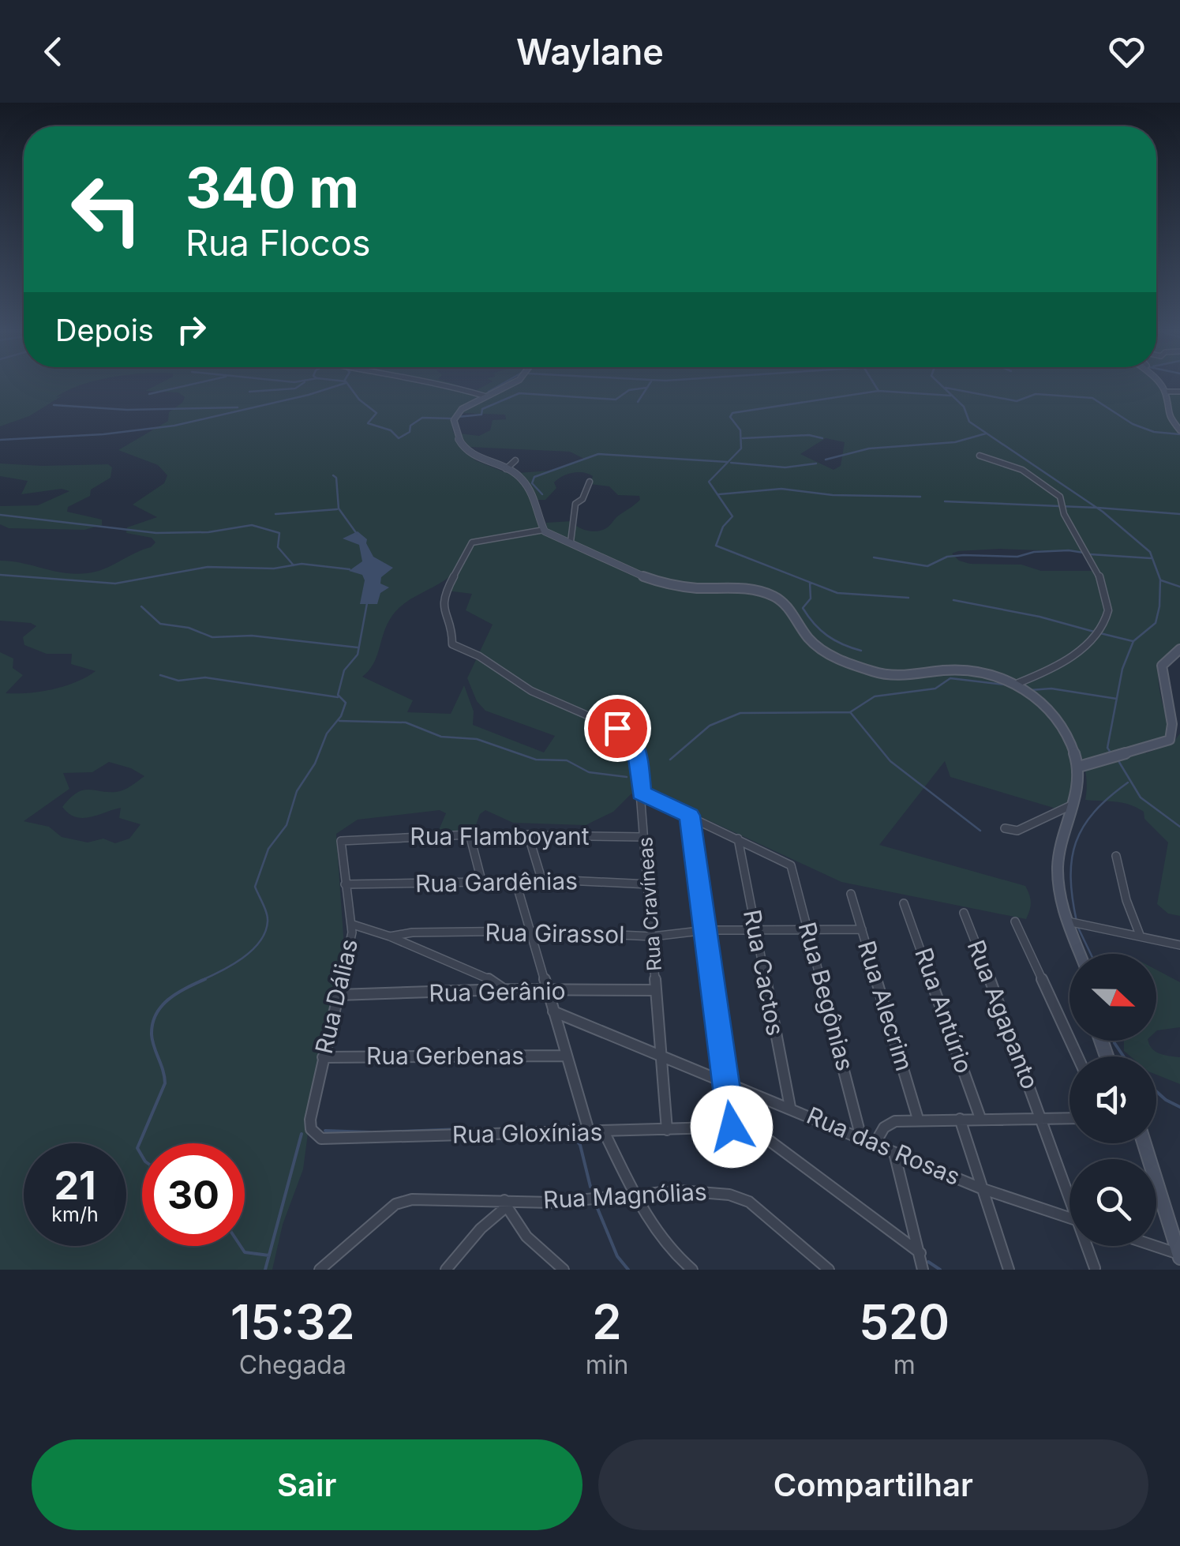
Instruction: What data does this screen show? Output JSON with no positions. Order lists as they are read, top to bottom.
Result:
{
  "streets": {
    "street": [
      "Rua Flamboyant",
      "Rua Gardênias",
      "Rua Cravíneas",
      "Rua Girassol",
      "Rua Cactos",
      "Rua Gerânio",
      "Rua Dálias",
      "Rua Begônias",
      "Rua Alecrim",
      "Rua Antúrio",
      "Rua Agapanto",
      "Rua Gerbenas",
      "Rua Gloxínias",
      "Rua das Rosas",
      "Rua Magnólias"
    ]
  },
  "crossings": [
    ["Rua Flamboyant", "Rua Cravíneas"],
    ["Rua Flamboyant", "Rua Dálias"],
    ["Rua Gardênias", "Rua Cravíneas"],
    ["Rua Gardênias", "Rua Dálias"],
    ["Rua Cravíneas", "Rua Girassol"],
    ["Rua Cravíneas", "Rua Gerânio"],
    ["Rua Cravíneas", "Rua Gloxínias"],
    ["Rua Cravíneas", "Rua das Rosas"],
    ["Rua Girassol", "Rua Cactos"],
    ["Rua Girassol", "Rua Begônias"],
    ["Rua Girassol", "Rua Alecrim"],
    ["Rua Cactos", "Rua Begônias"],
    ["Rua Cactos", "Rua das Rosas"],
    ["Rua Gerânio", "Rua Dálias"],
    ["Rua Dálias", "Rua Gerbenas"],
    ["Rua Dálias", "Rua Gloxínias"],
    ["Rua Begônias", "Rua das Rosas"]
  ],
  "north": "right",
  "page": {
    "header": "Waylane",
    "turn": ["340 m", "Rua Flocos"],
    "then": "Depois",
    "speed": "21 km/h",
    "limit": "30",
    "eta": [
      "15:32",
      "Chegada",
      "2",
      "min",
      "520",
      "m"
    ],
    "buttons": ["Sair", "Compartilhar"]
  }
}
